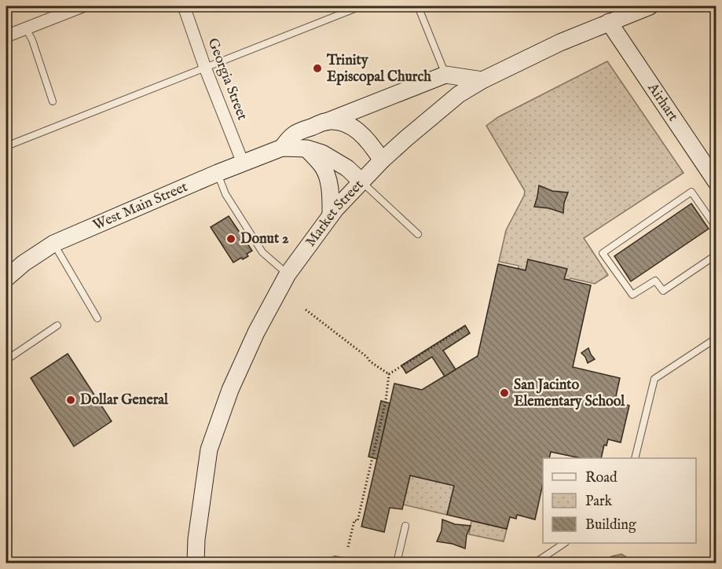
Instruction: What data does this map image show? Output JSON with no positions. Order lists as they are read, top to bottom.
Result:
{
  "streets": {
    "main road": ["Airhart", "West Main Street", "Market Street"],
    "street": ["Georgia Street"]
  },
  "crossings": [
    ["Georgia Street", "West Main Street"],
    ["Airhart", "Market Street"],
    ["West Main Street", "Market Street"]
  ],
  "places": [
    "Trinity Episcopal Church",
    "Donut 2",
    "San Jacinto Elementary School",
    "Dollar General"
  ],
  "legend": ["Road", "Park", "Building"]
}
